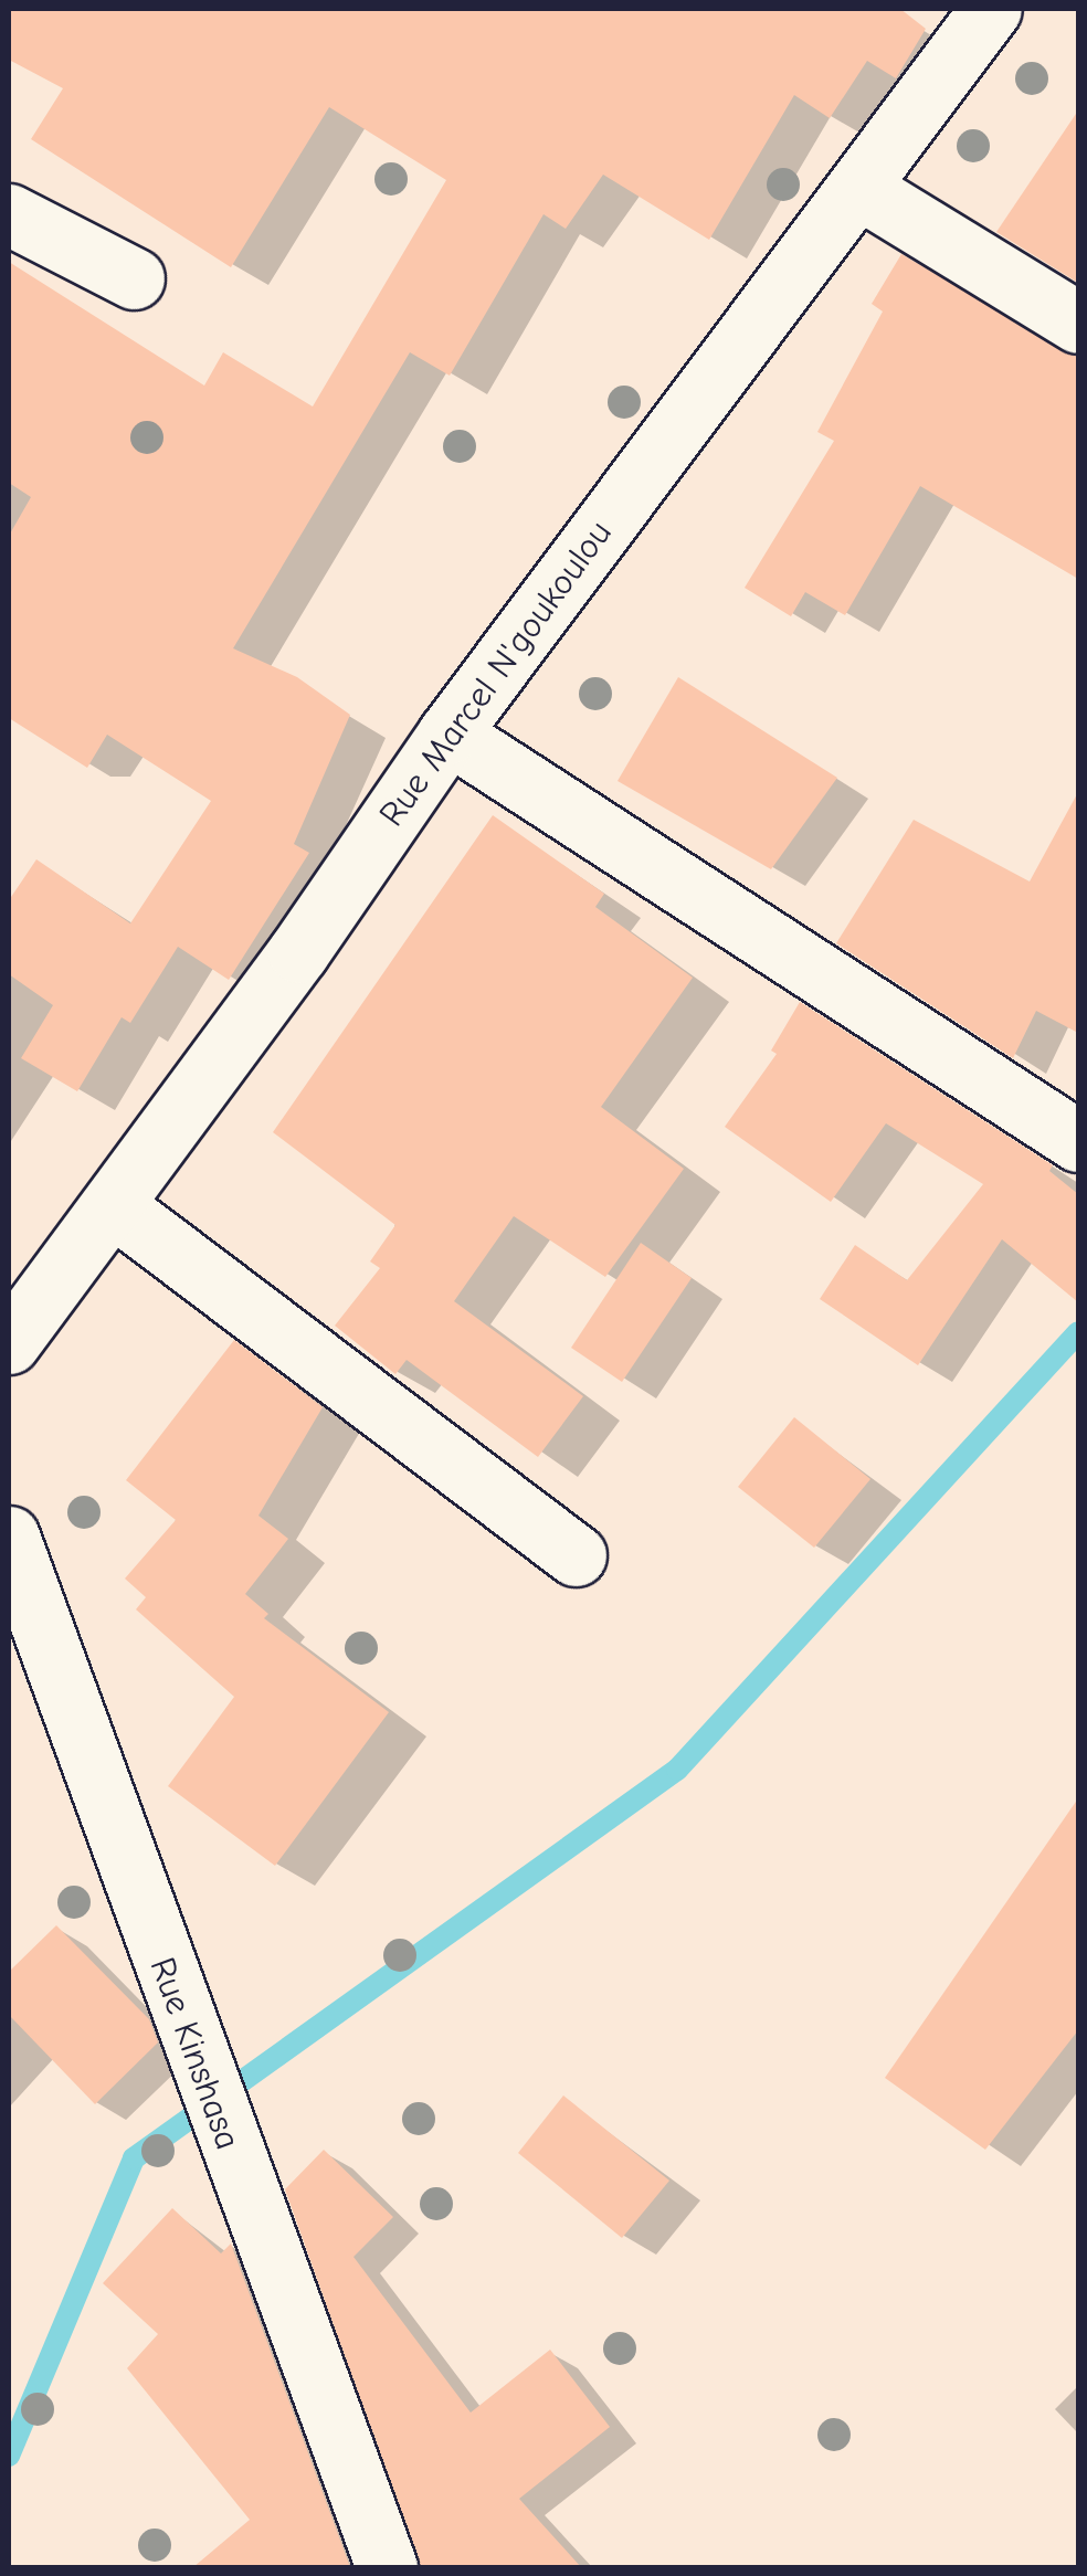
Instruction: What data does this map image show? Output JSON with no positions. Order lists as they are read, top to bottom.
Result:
{
  "streets": {
    "street": ["Rue Marcel N'goukoulou", "Rue Kinshasa"]
  }
}
